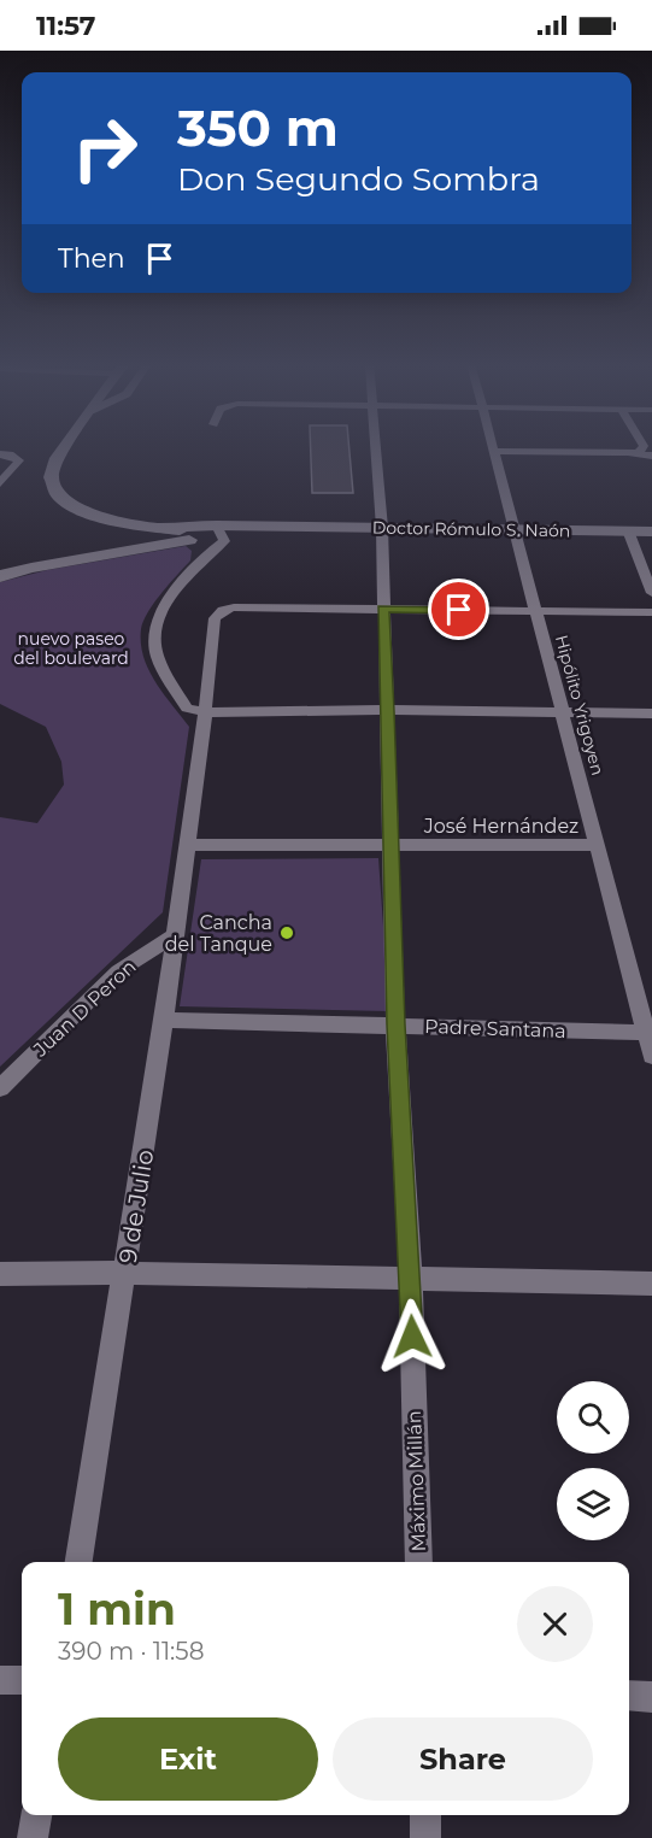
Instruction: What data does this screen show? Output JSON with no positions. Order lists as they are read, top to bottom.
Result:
{
  "streets": {
    "main road": ["Doctor Rómulo S. Naón"],
    "street": [
      "Hipólito Yrigoyen",
      "José Hernández",
      "Juan D Peron",
      "Padre Santana",
      "9 de Julio",
      "Máximo Millán"
    ]
  },
  "crossings": [
    ["Doctor Rómulo S. Naón", "Hipólito Yrigoyen"],
    ["Doctor Rómulo S. Naón", "Máximo Millán"],
    ["Hipólito Yrigoyen", "José Hernández"],
    ["Hipólito Yrigoyen", "Padre Santana"],
    ["Hipólito Yrigoyen", "9 de Julio"],
    ["José Hernández", "9 de Julio"],
    ["José Hernández", "Máximo Millán"],
    ["Juan D Peron", "9 de Julio"],
    ["Padre Santana", "9 de Julio"],
    ["Padre Santana", "Máximo Millán"],
    ["9 de Julio", "Máximo Millán"]
  ],
  "parks": ["nuevo paseo del boulevard"],
  "places": ["Cancha del Tanque"],
  "page": {
    "status": "11:57",
    "turn": ["350 m", "Don Segundo Sombra"],
    "then": "Then",
    "heading": ["1 min", "390 m · 11:58"],
    "buttons": ["Exit", "Share"]
  }
}
